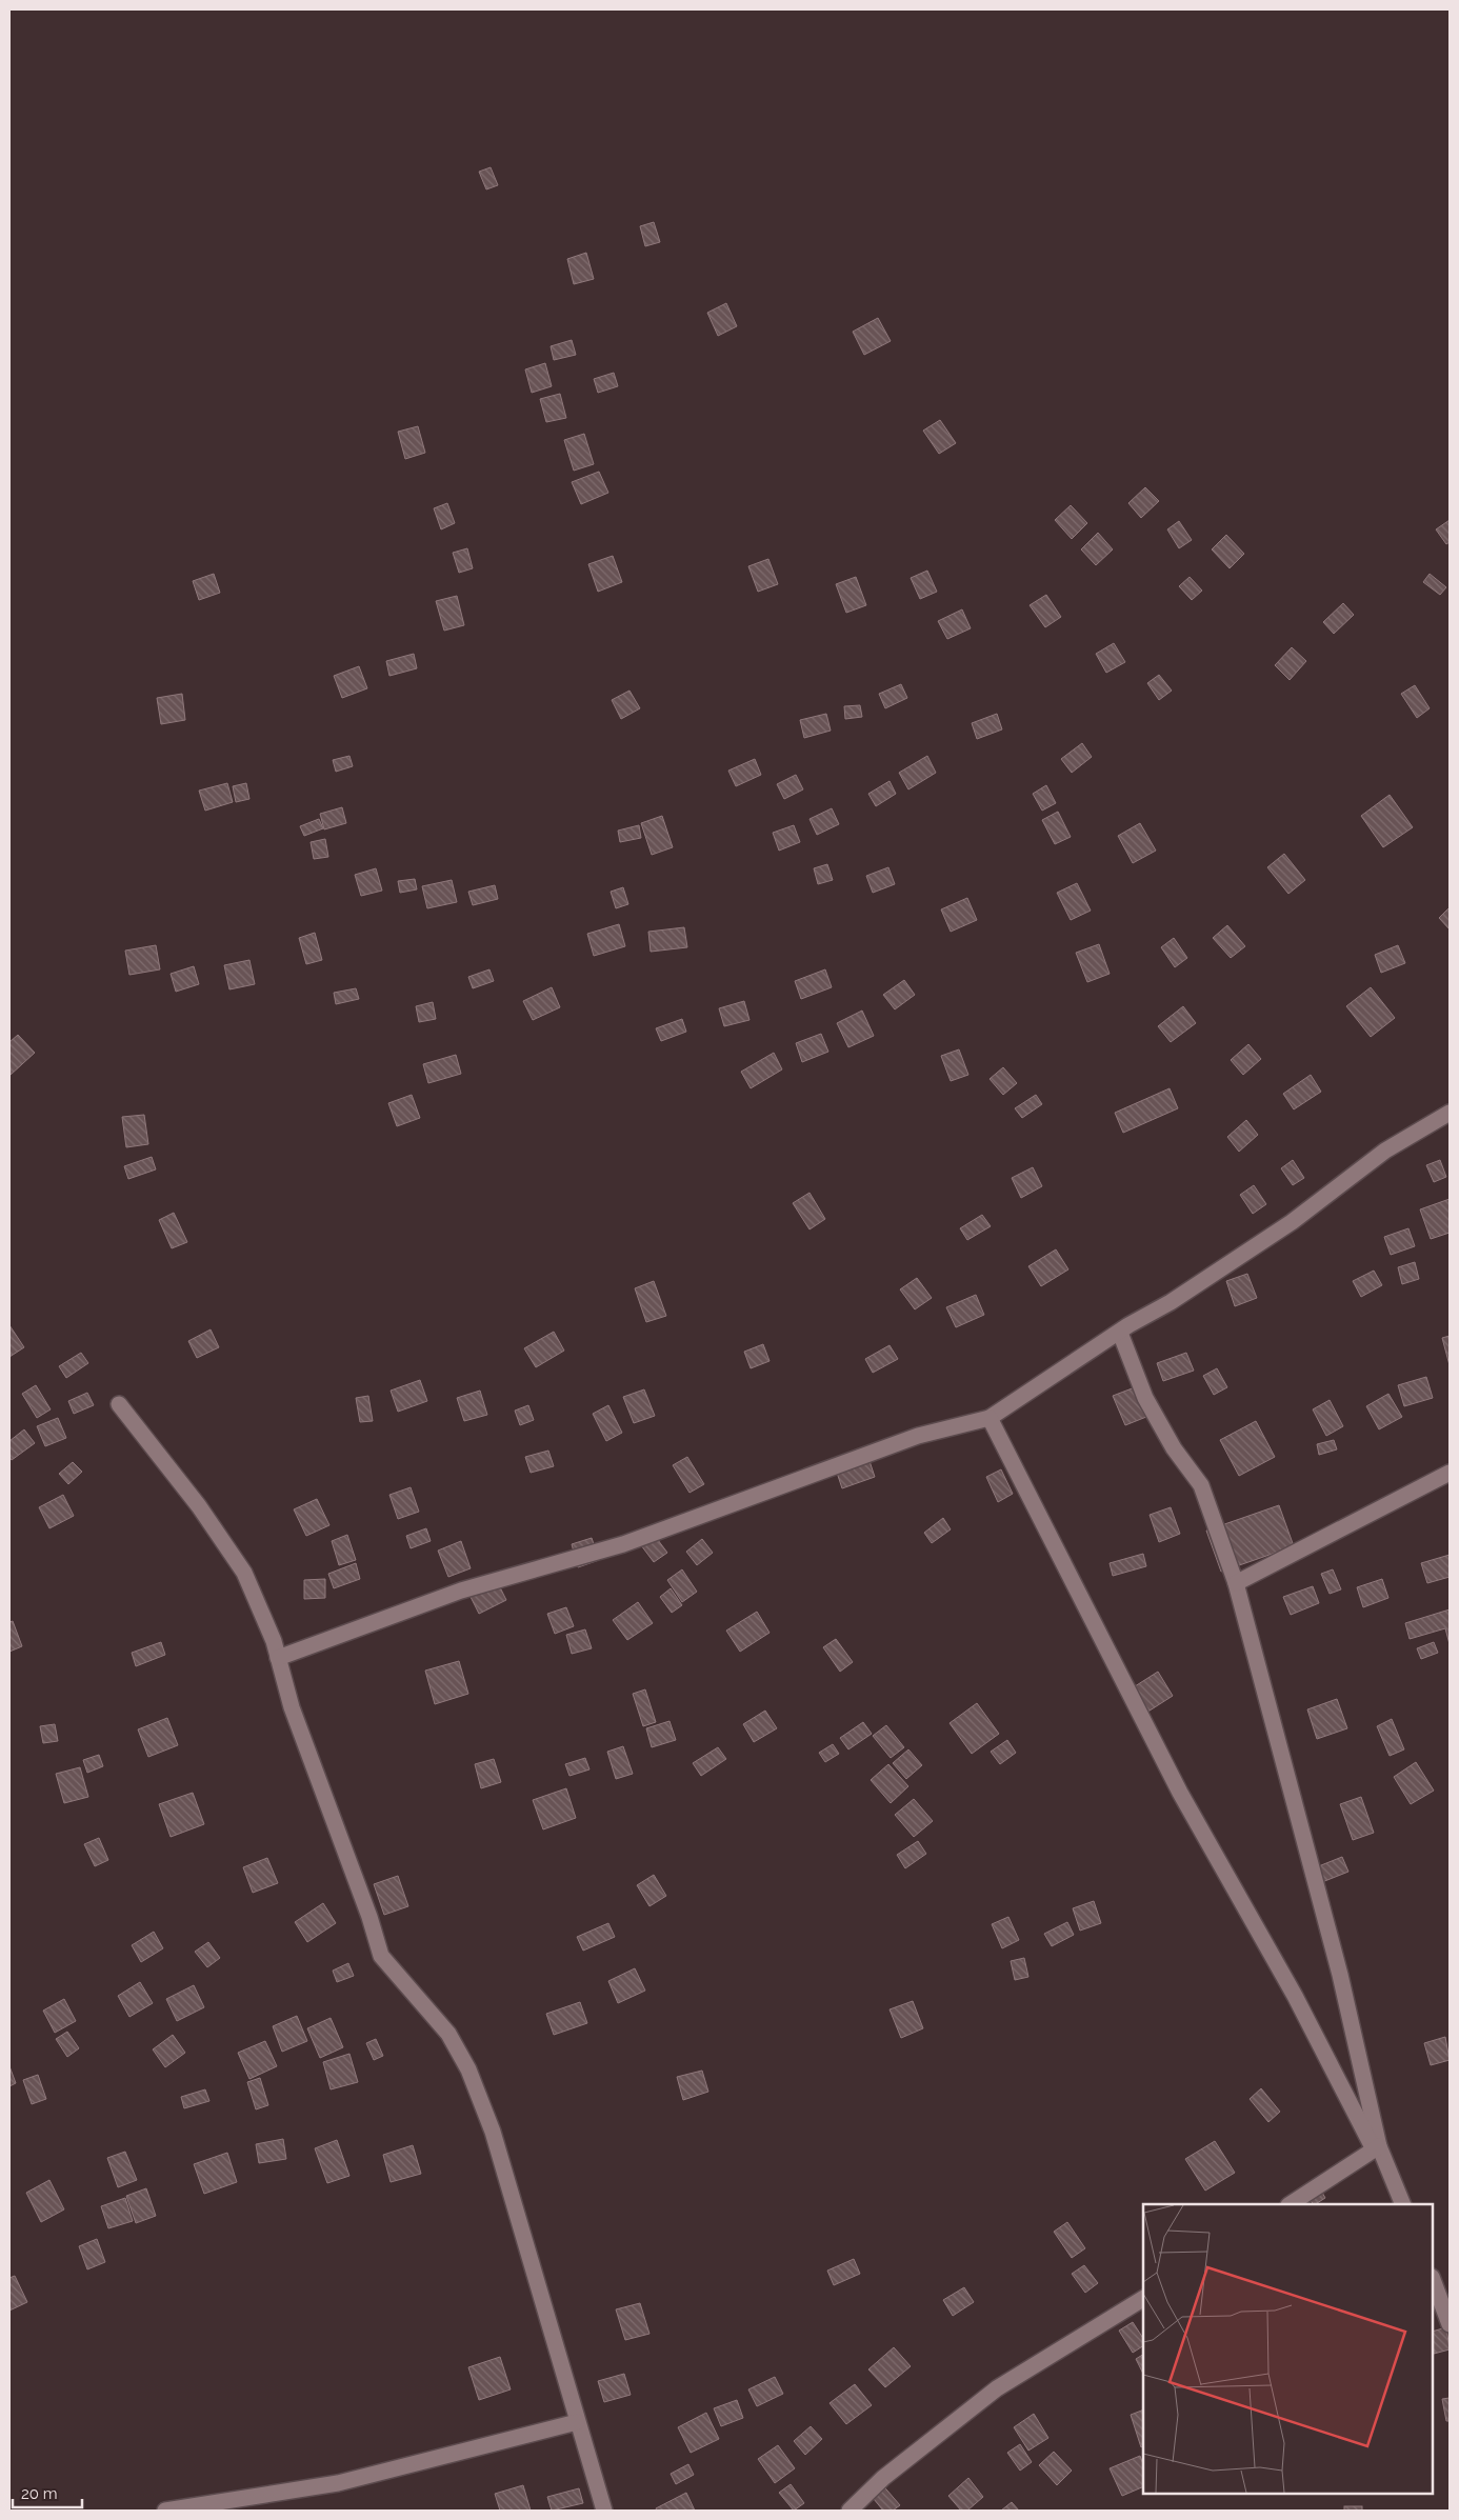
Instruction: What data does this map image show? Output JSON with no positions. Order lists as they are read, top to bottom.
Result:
{
  "scale_bar": "20 m"
}
